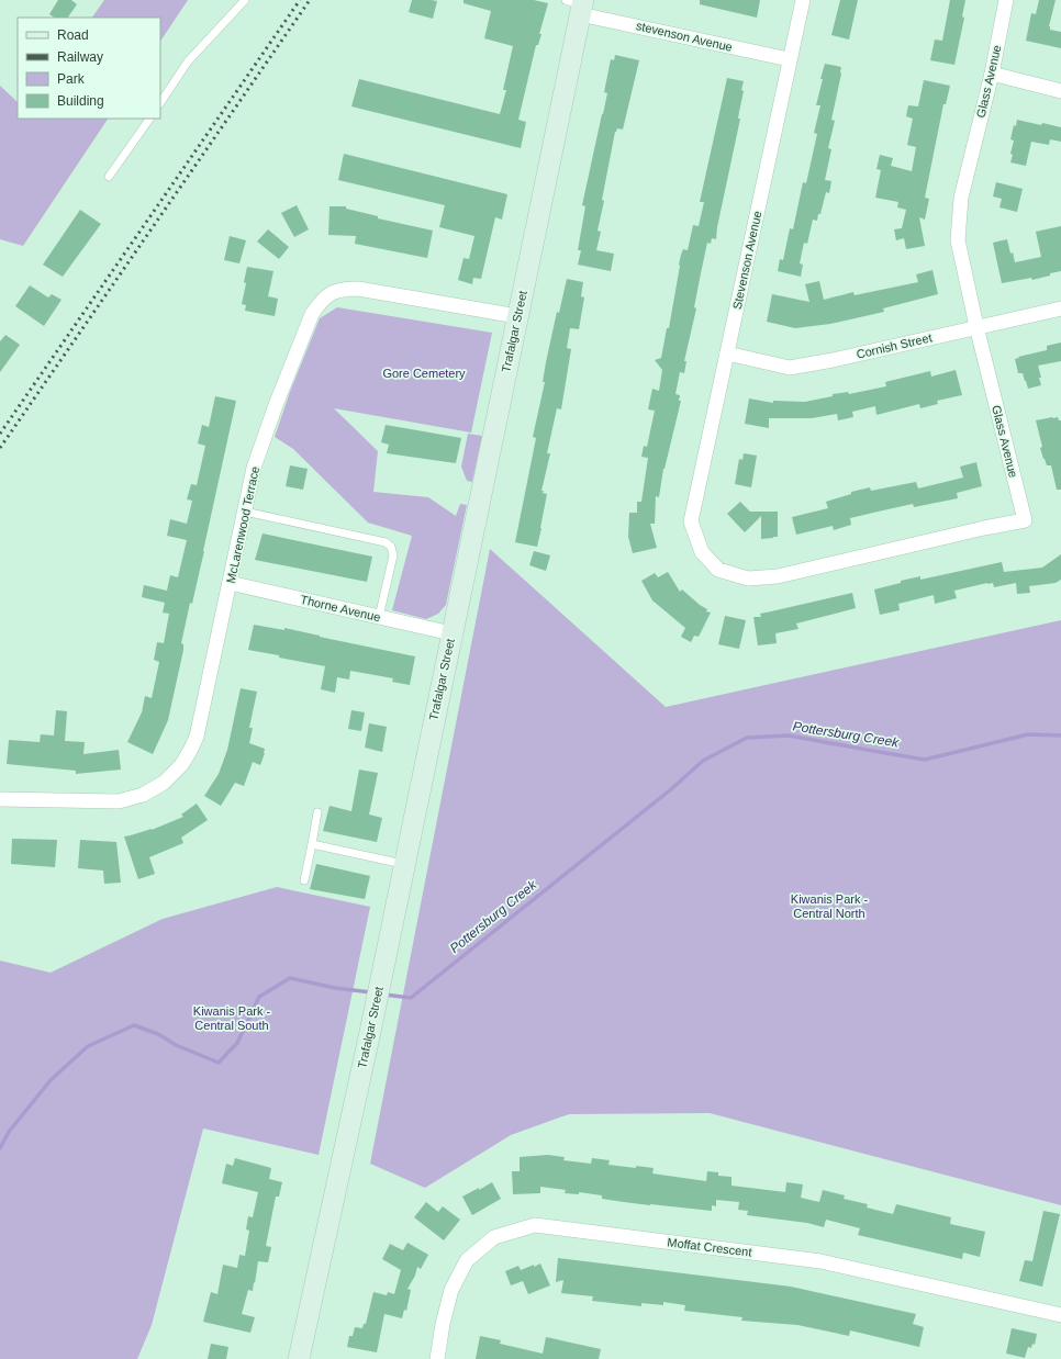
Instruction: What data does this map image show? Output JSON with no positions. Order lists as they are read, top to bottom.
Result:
{
  "streets": {
    "main road": ["Trafalgar Street"],
    "street": [
      "stevenson Avenue",
      "Glass Avenue",
      "Stevenson Avenue",
      "Cornish Street",
      "McLarenwood Terrace",
      "Thorne Avenue",
      "Moffat Crescent"
    ]
  },
  "crossings": [
    ["stevenson Avenue", "Stevenson Avenue"],
    ["stevenson Avenue", "Trafalgar Street"],
    ["Glass Avenue", "Stevenson Avenue"],
    ["Glass Avenue", "Cornish Street"],
    ["Stevenson Avenue", "Cornish Street"],
    ["Trafalgar Street", "McLarenwood Terrace"],
    ["Trafalgar Street", "Thorne Avenue"],
    ["McLarenwood Terrace", "Thorne Avenue"]
  ],
  "water": ["Pottersburg Creek"],
  "parks": ["Gore Cemetery", "Kiwanis Park - Central North", "Kiwanis Park - Central South"],
  "legend": [
    "Road",
    "Railway",
    "Park",
    "Building"
  ]
}
